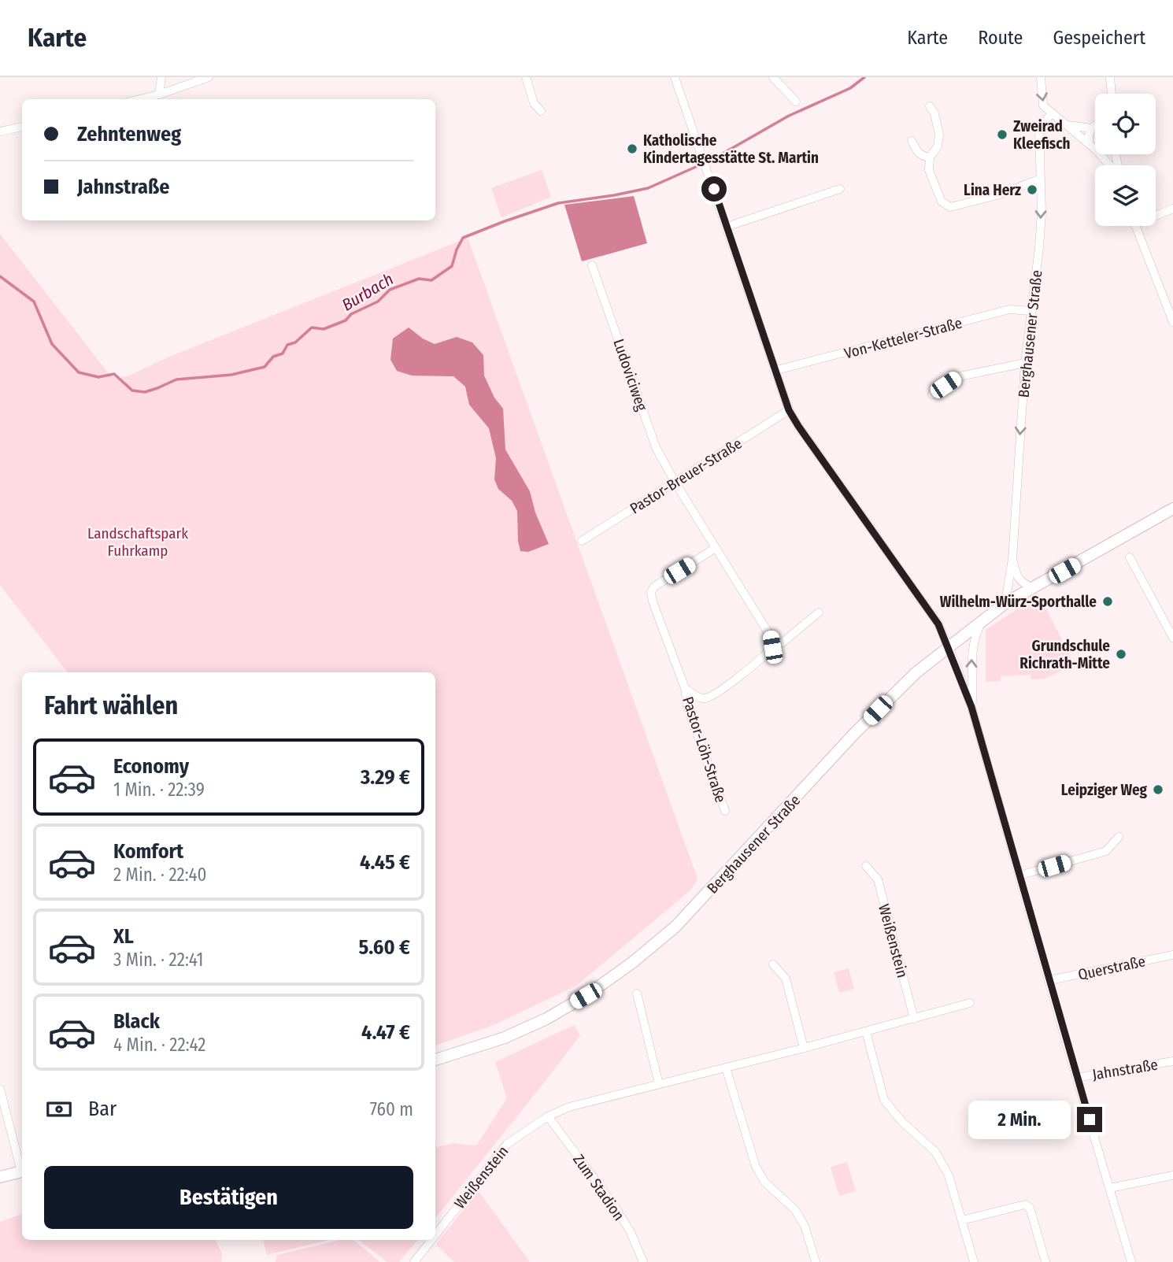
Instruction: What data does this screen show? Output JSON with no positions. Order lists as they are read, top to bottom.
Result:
{
  "streets": {
    "main road": ["Berghausener Straße"],
    "street": [
      "Von-Ketteler-Straße",
      "Ludoviciweg",
      "Pastor-Breuer-Straße",
      "Pastor-Löh-Straße",
      "Weißenstein",
      "Querstraße",
      "Jahnstraße",
      "Zum Stadion"
    ]
  },
  "crossings": [
    ["Berghausener Straße", "Von-Ketteler-Straße"],
    ["Berghausener Straße", "Jahnstraße"],
    ["Von-Ketteler-Straße", "Jahnstraße"],
    ["Ludoviciweg", "Pastor-Breuer-Straße"],
    ["Pastor-Breuer-Straße", "Jahnstraße"],
    ["Weißenstein", "Zum Stadion"],
    ["Querstraße", "Jahnstraße"]
  ],
  "water": ["Burbach"],
  "parks": ["Landschaftspark Fuhrkamp"],
  "places": [
    "Zweirad Kleefisch",
    "Katholische Kindertagesstätte St. Martin",
    "Lina Herz",
    "Wilhelm-Würz-Sporthalle",
    "Grundschule Richrath-Mitte",
    "Leipziger Weg"
  ],
  "page": {
    "header": "Karte",
    "nav": ["Karte", "Route", "Gespeichert"],
    "banner": ["Zehntenweg", "Jahnstraße"],
    "heading": "Fahrt wählen",
    "list": [
      {
        "name": "Economy",
        "note": "1 Min. · 22:39",
        "value": "3.29 €"
      },
      {
        "name": "Komfort",
        "note": "2 Min. · 22:40",
        "value": "4.45 €"
      },
      {
        "name": "XL",
        "note": "3 Min. · 22:41",
        "value": "5.60 €"
      },
      {
        "name": "Black",
        "note": "4 Min. · 22:42",
        "value": "4.47 €"
      }
    ],
    "pay": ["Bar", "760 m"],
    "bubble": "2 Min.",
    "buttons": "Bestätigen"
  }
}
